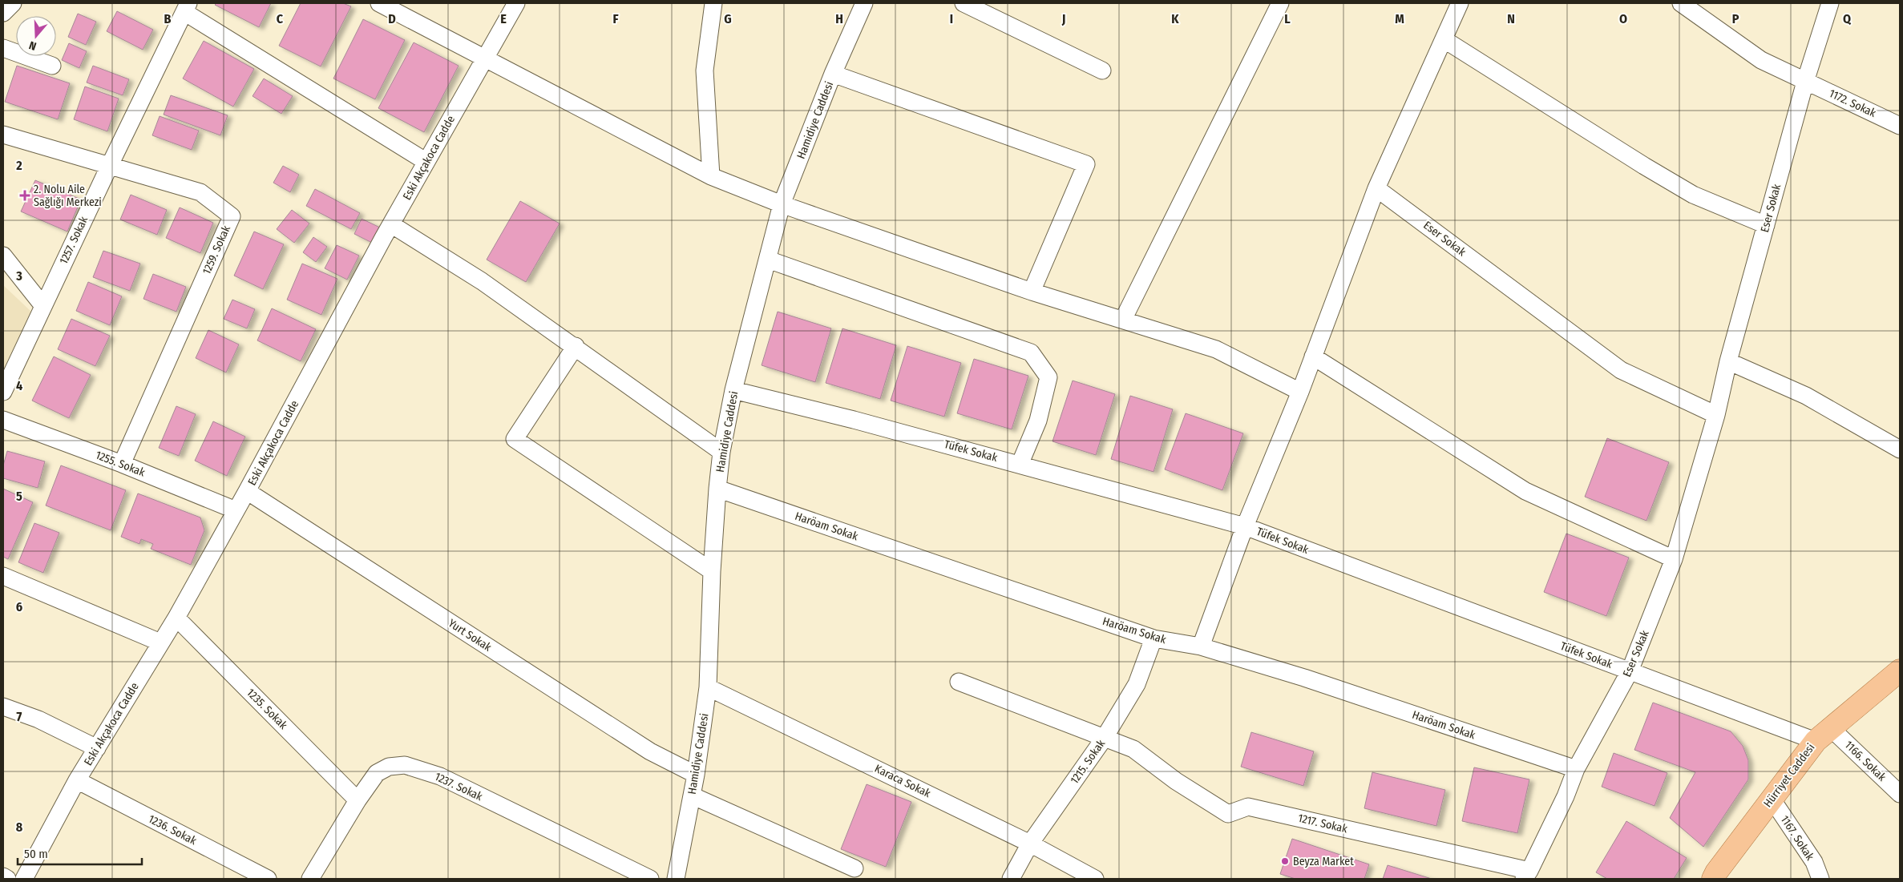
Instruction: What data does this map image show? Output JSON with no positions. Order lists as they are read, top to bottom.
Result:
{
  "streets": {
    "main road": ["Hürriyet Caddesi"],
    "street": [
      "1172. Sokak",
      "Hamidiye Caddesi",
      "Eski Akçakoca Cadde",
      "Eser Sokak",
      "1257. Sokak",
      "1259. Sokak",
      "Tüfek Sokak",
      "1255. Sokak",
      "Haröam Sokak",
      "Yurt Sokak",
      "1235. Sokak",
      "1166. Sokak",
      "1215. Sokak",
      "Karaca Sokak",
      "1237. Sokak",
      "1217. Sokak",
      "1236. Sokak",
      "1167. Sokak"
    ]
  },
  "crossings": [
    ["1172. Sokak", "Eser Sokak"],
    ["Hamidiye Caddesi", "Tüfek Sokak"],
    ["Hamidiye Caddesi", "Haröam Sokak"],
    ["Hamidiye Caddesi", "Yurt Sokak"],
    ["Hamidiye Caddesi", "Karaca Sokak"],
    ["Eski Akçakoca Cadde", "1255. Sokak"],
    ["Eski Akçakoca Cadde", "Yurt Sokak"],
    ["Eski Akçakoca Cadde", "1235. Sokak"],
    ["Eski Akçakoca Cadde", "1236. Sokak"],
    ["Eser Sokak", "Tüfek Sokak"],
    ["Eser Sokak", "Haröam Sokak"],
    ["Eser Sokak", "1217. Sokak"],
    ["1257. Sokak", "1259. Sokak"],
    ["1259. Sokak", "1255. Sokak"],
    ["Tüfek Sokak", "1166. Sokak"],
    ["Tüfek Sokak", "Hürriyet Caddesi"],
    ["Haröam Sokak", "1215. Sokak"],
    ["1235. Sokak", "1237. Sokak"],
    ["1166. Sokak", "Hürriyet Caddesi"],
    ["1215. Sokak", "Karaca Sokak"],
    ["1215. Sokak", "1217. Sokak"],
    ["Hürriyet Caddesi", "1167. Sokak"]
  ],
  "places": {
    "health": ["2. Nolu Aile Sağlığı Merkezi"],
    "other": ["Beyza Market"]
  },
  "scale_bar": "50 m",
  "north": "bottom",
  "grid": {
    "columns": [
      "B",
      "C",
      "D",
      "E",
      "F",
      "G",
      "H",
      "I",
      "J",
      "K",
      "L",
      "M",
      "N",
      "O",
      "P",
      "Q"
    ],
    "rows": [
      "2",
      "3",
      "4",
      "5",
      "6",
      "7",
      "8"
    ]
  }
}
